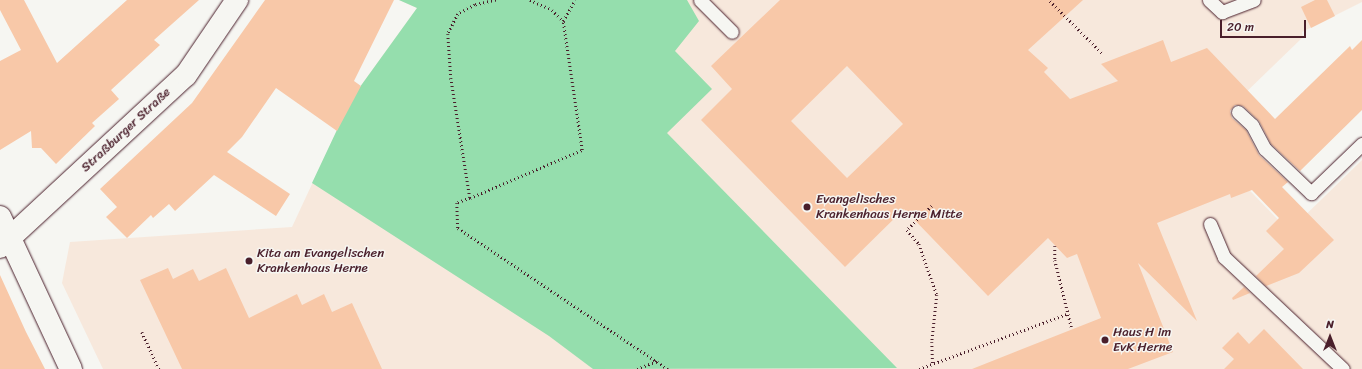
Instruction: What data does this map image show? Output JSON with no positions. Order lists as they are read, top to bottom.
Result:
{
  "streets": {
    "street": ["Straßburger Straße"]
  },
  "places": ["Evangelisches Krankenhaus Herne Mitte", "Kita am Evangelischen Krankenhaus Herne", "Haus H im EvK Herne"],
  "scale_bar": "20 m",
  "north": "top"
}
